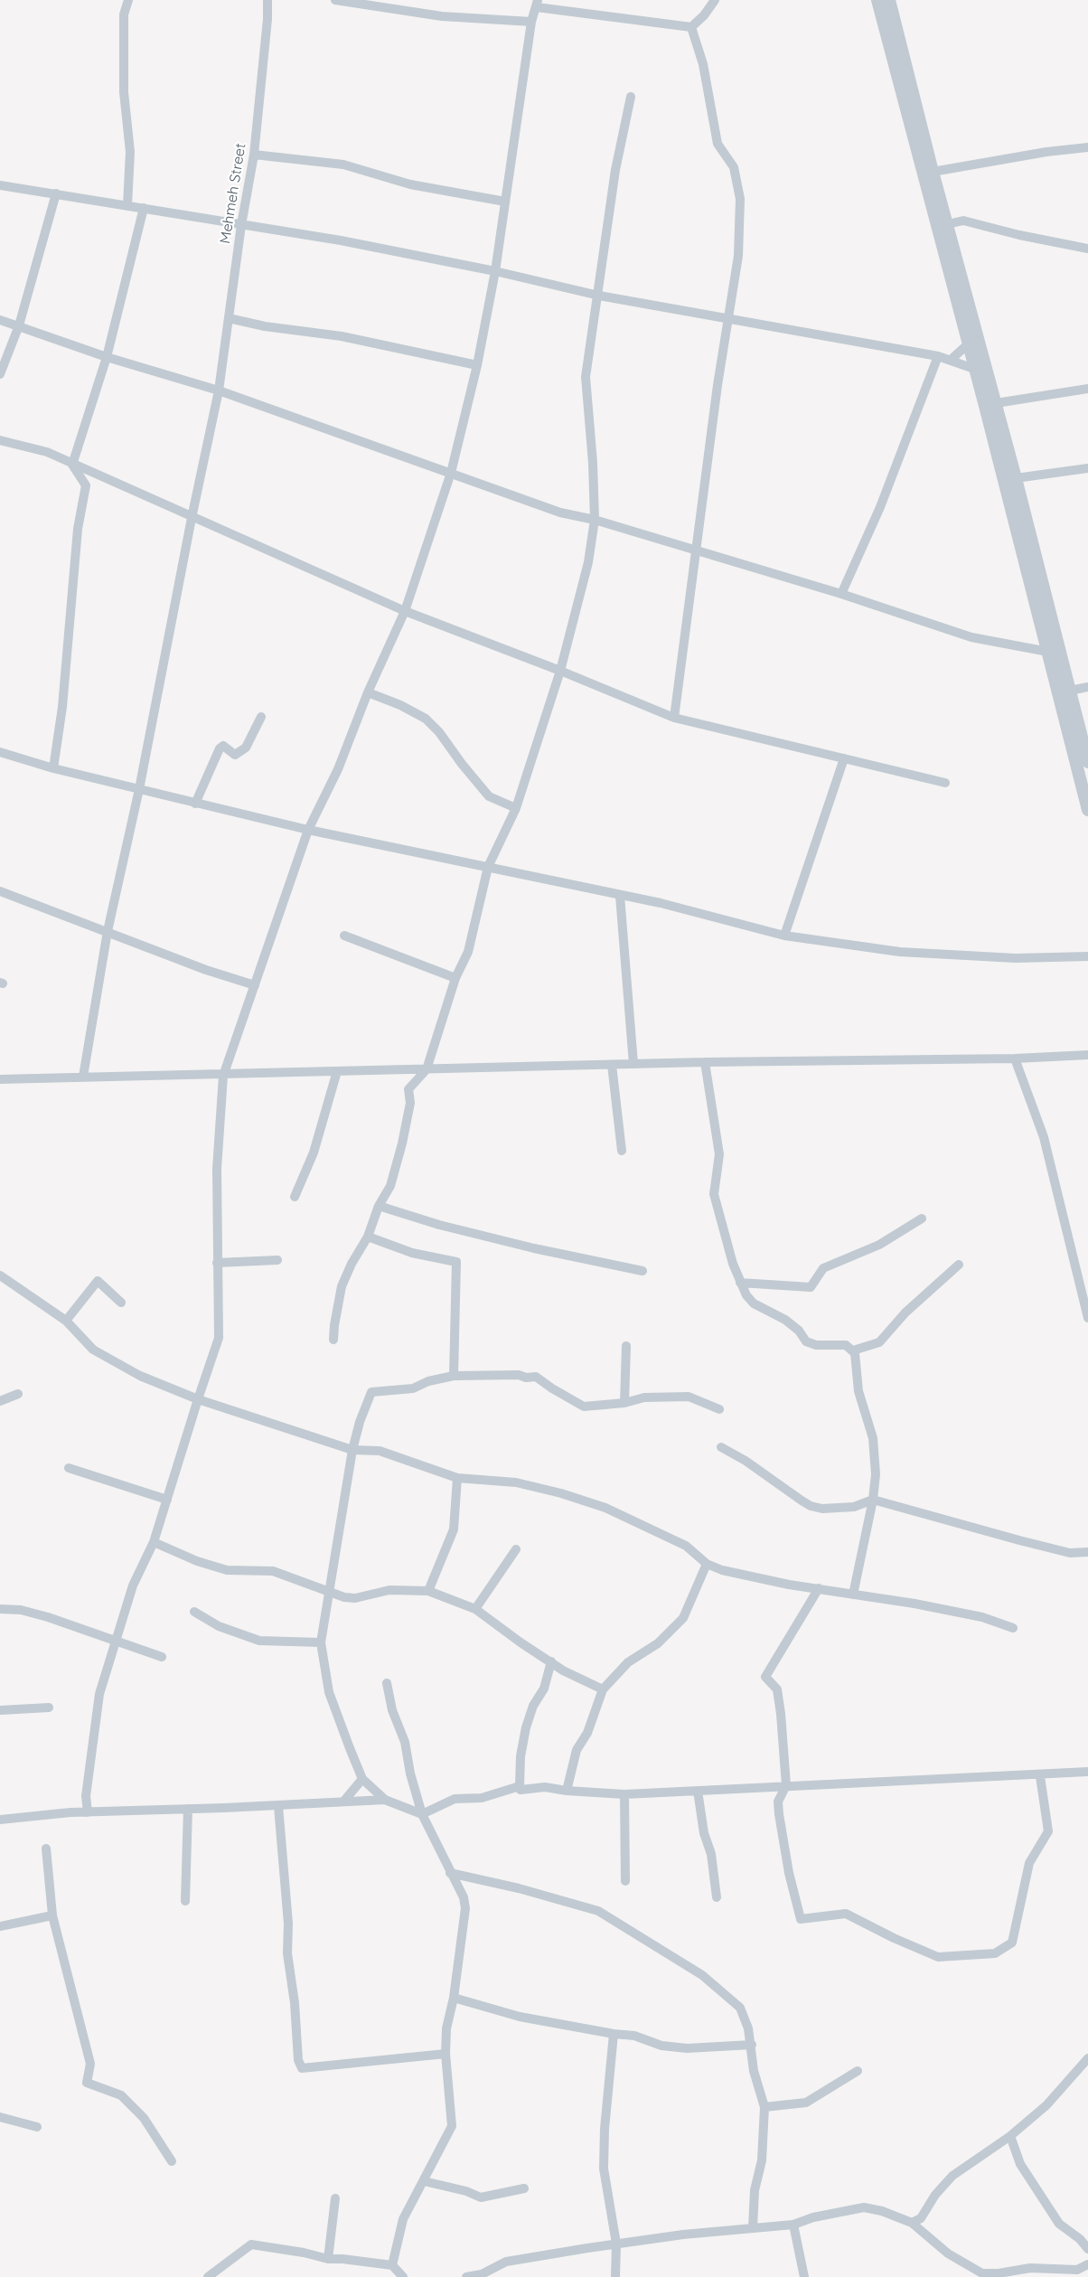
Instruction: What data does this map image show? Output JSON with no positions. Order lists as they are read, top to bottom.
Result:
{
  "streets": {
    "street": ["Mehmeh Street"]
  }
}
